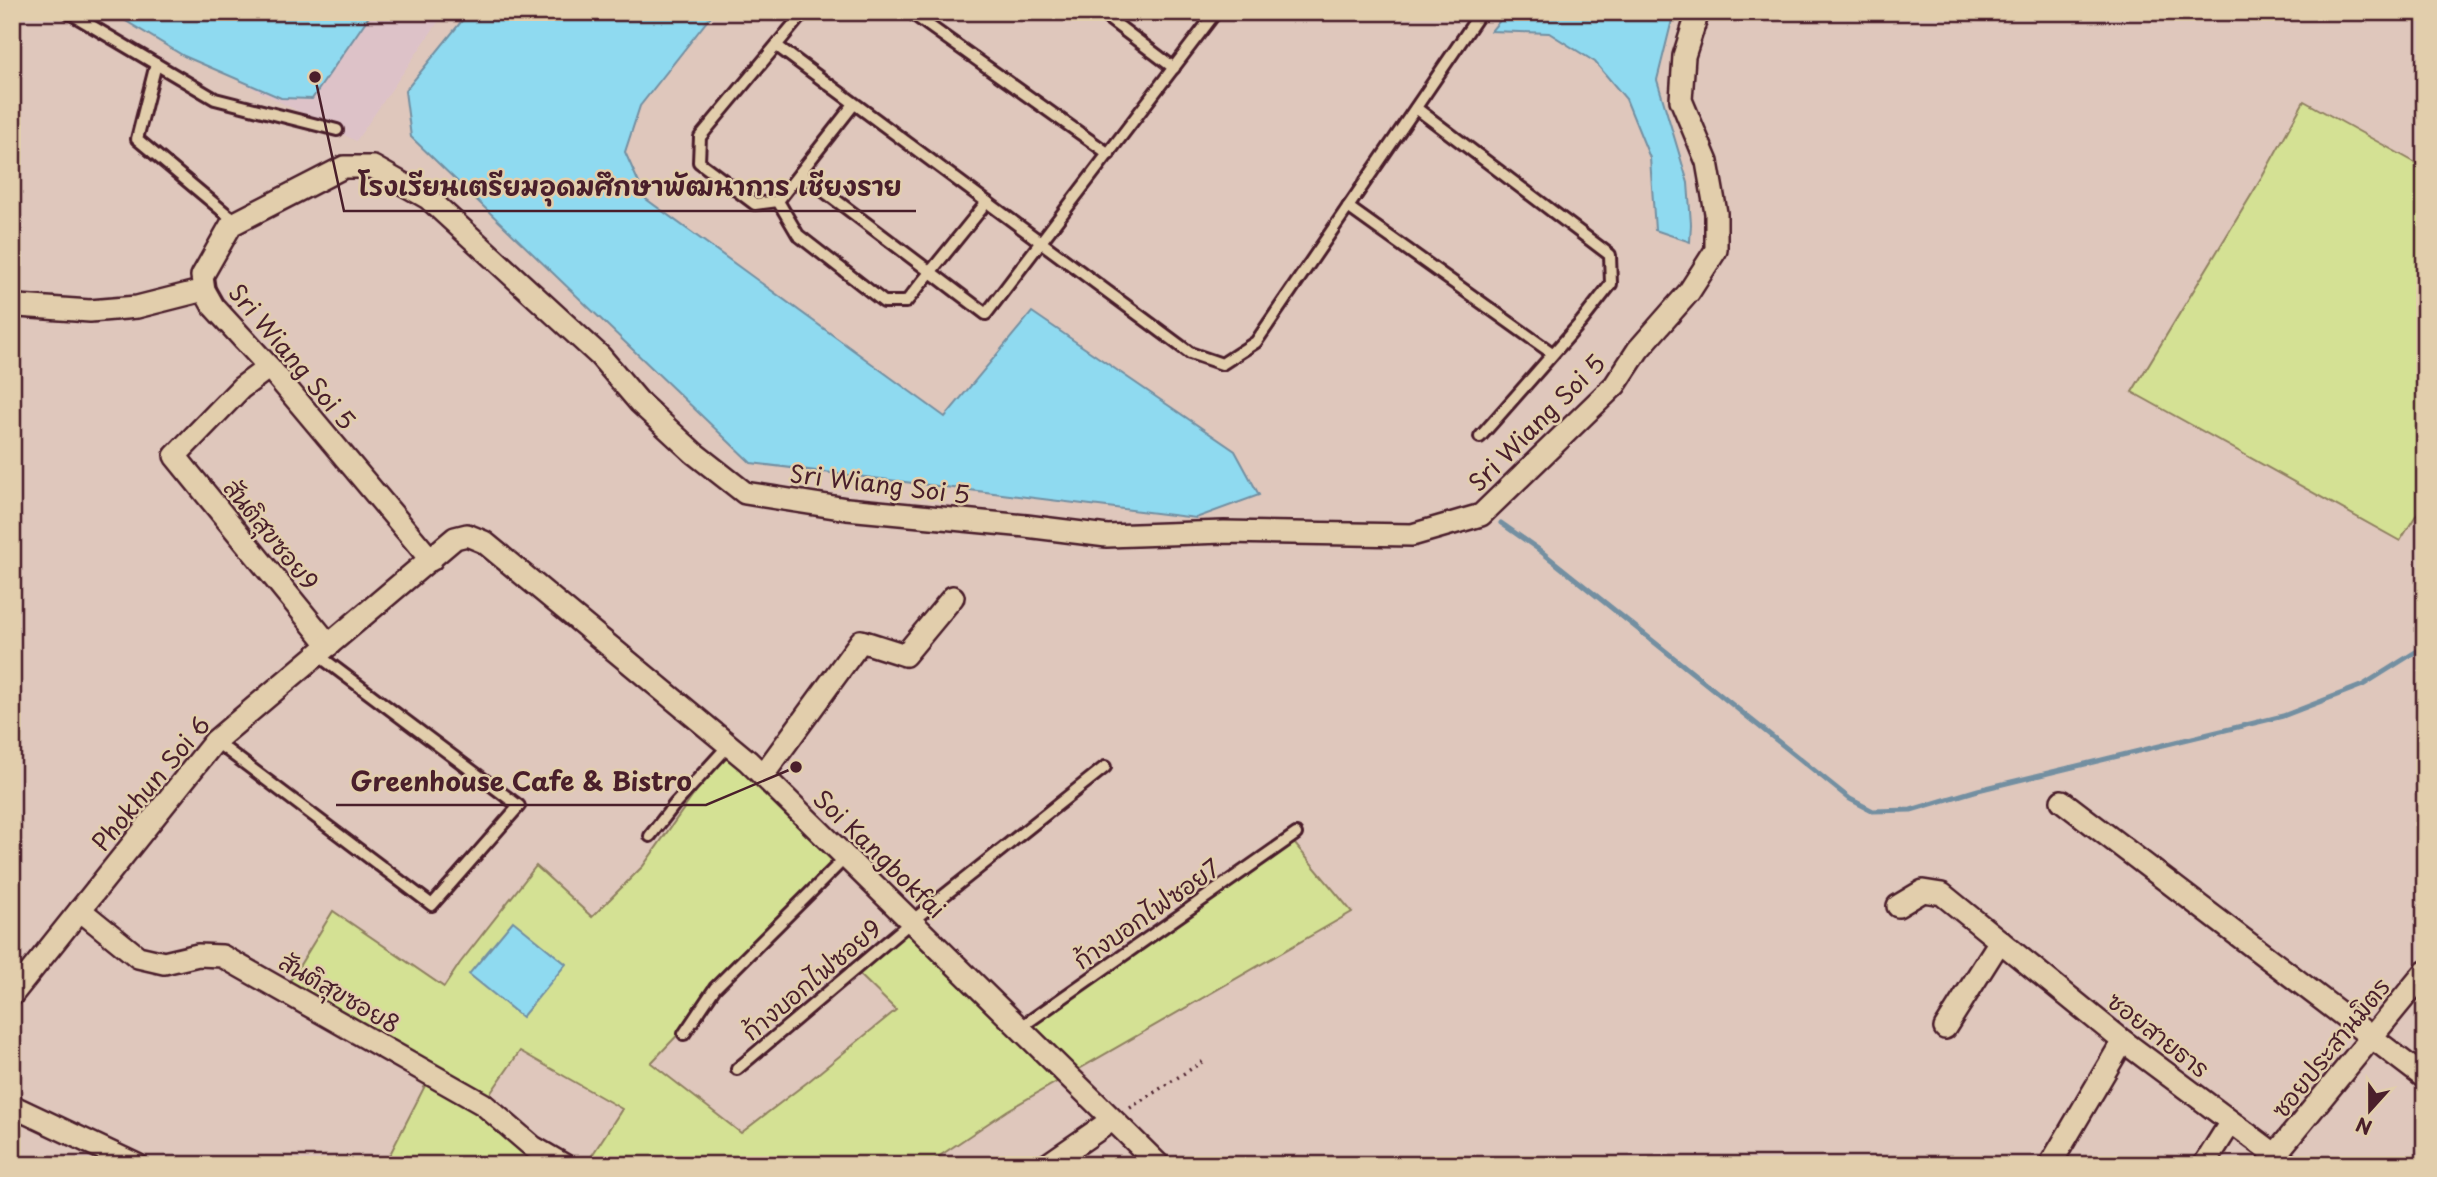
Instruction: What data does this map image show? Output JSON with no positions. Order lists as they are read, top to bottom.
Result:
{
  "streets": {
    "street": [
      "Sri Wiang Soi 5",
      "สันติสุขซอย9",
      "Phokhun Soi 6",
      "Soi Kangbokfai",
      "สันติสุขซอย8",
      "ซอยสายธาร",
      "ซอยประสานมิตร"
    ],
    "lane": ["ก้างบอกไฟซอย7", "ก้างบอกไฟซอย9"]
  },
  "crossings": [
    ["Sri Wiang Soi 5", "สันติสุขซอย9"],
    ["Sri Wiang Soi 5", "Phokhun Soi 6"],
    ["Sri Wiang Soi 5", "Soi Kangbokfai"],
    ["สันติสุขซอย9", "Phokhun Soi 6"],
    ["Phokhun Soi 6", "Soi Kangbokfai"],
    ["Phokhun Soi 6", "สันติสุขซอย8"],
    ["Soi Kangbokfai", "ก้างบอกไฟซอย7"],
    ["Soi Kangbokfai", "ก้างบอกไฟซอย9"],
    ["ซอยสายธาร", "ซอยประสานมิตร"]
  ],
  "places": ["โรงเรียนเตรียมอุดมศึกษาพัฒนาการ เชียงราย", "Greenhouse Cafe & Bistro"],
  "north": "bottom"
}
